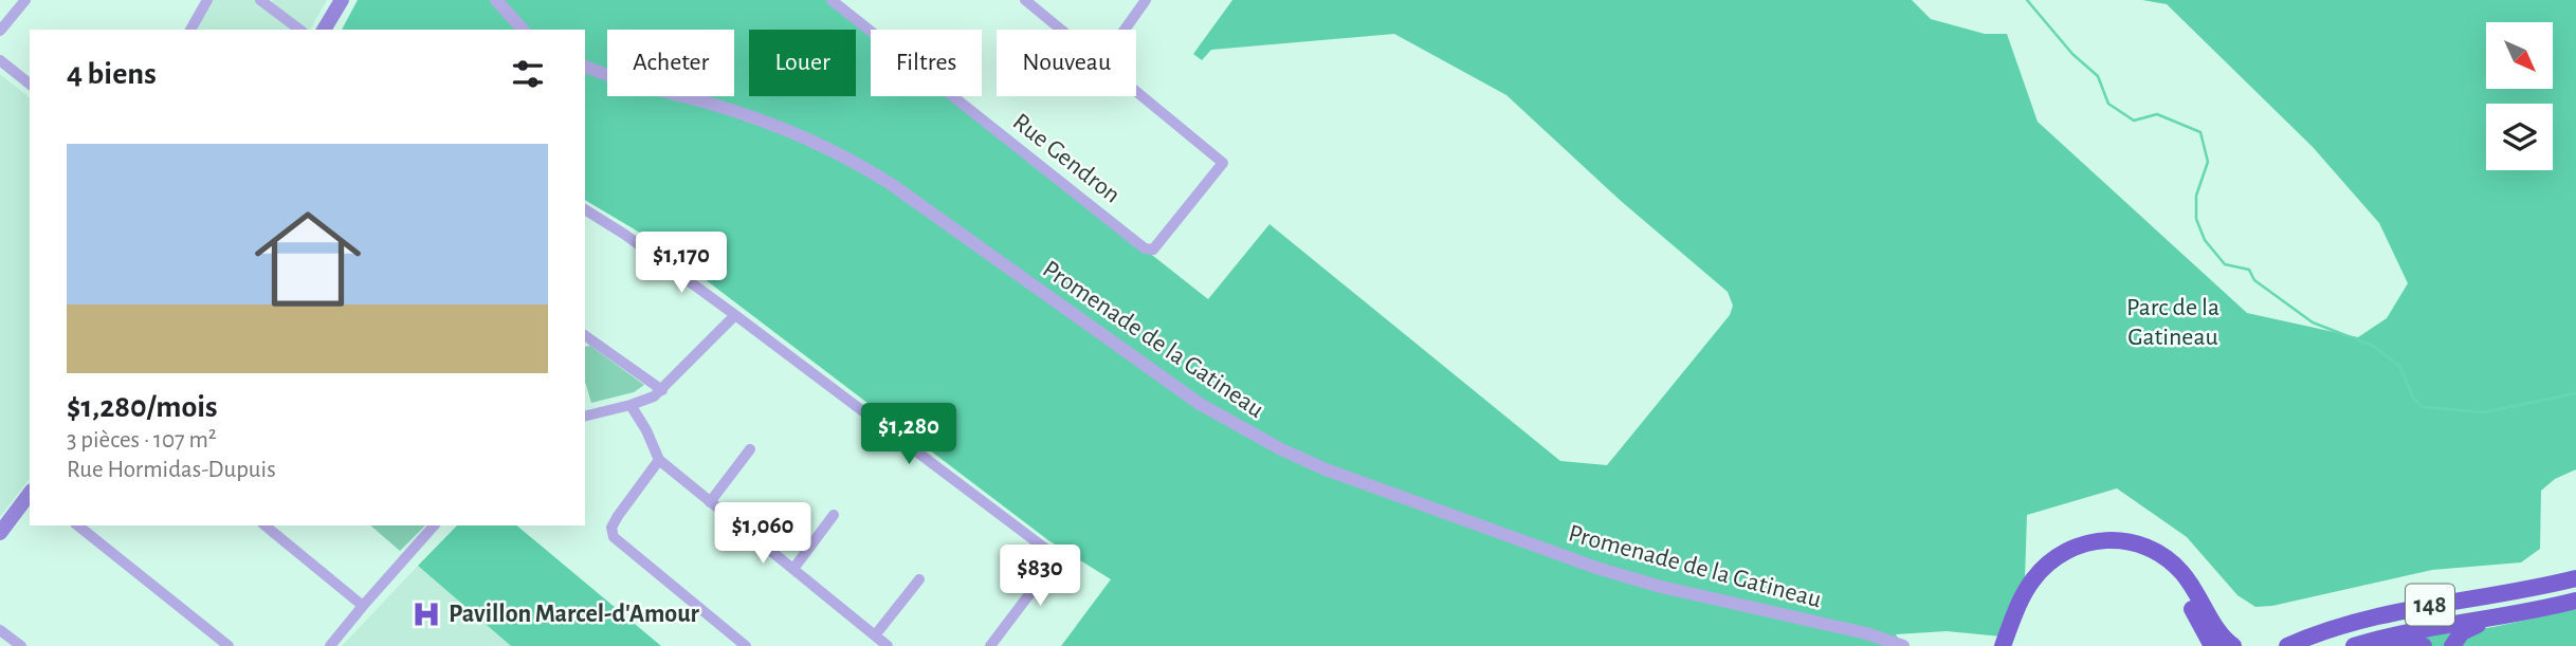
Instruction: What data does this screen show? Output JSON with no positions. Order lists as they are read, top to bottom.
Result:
{
  "streets": {
    "highway": ["148"],
    "street": ["Rue Gendron", "Promenade de la Gatineau"]
  },
  "parks": ["Parc de la Gatineau"],
  "places": {
    "hospital": ["Pavillon Marcel-d'Amour"]
  },
  "north": "bottom right",
  "page": {
    "chip": [
      "Acheter",
      "Louer",
      "Filtres",
      "Nouveau"
    ],
    "heading": "4 biens",
    "list": [
      {
        "name": "$1,280/mois",
        "note": "3 pièces · 107 m² · Rue Hormidas-Dupuis"
      }
    ],
    "price": [
      "$1,170",
      "$1,280",
      "$1,060",
      "$830"
    ]
  }
}
